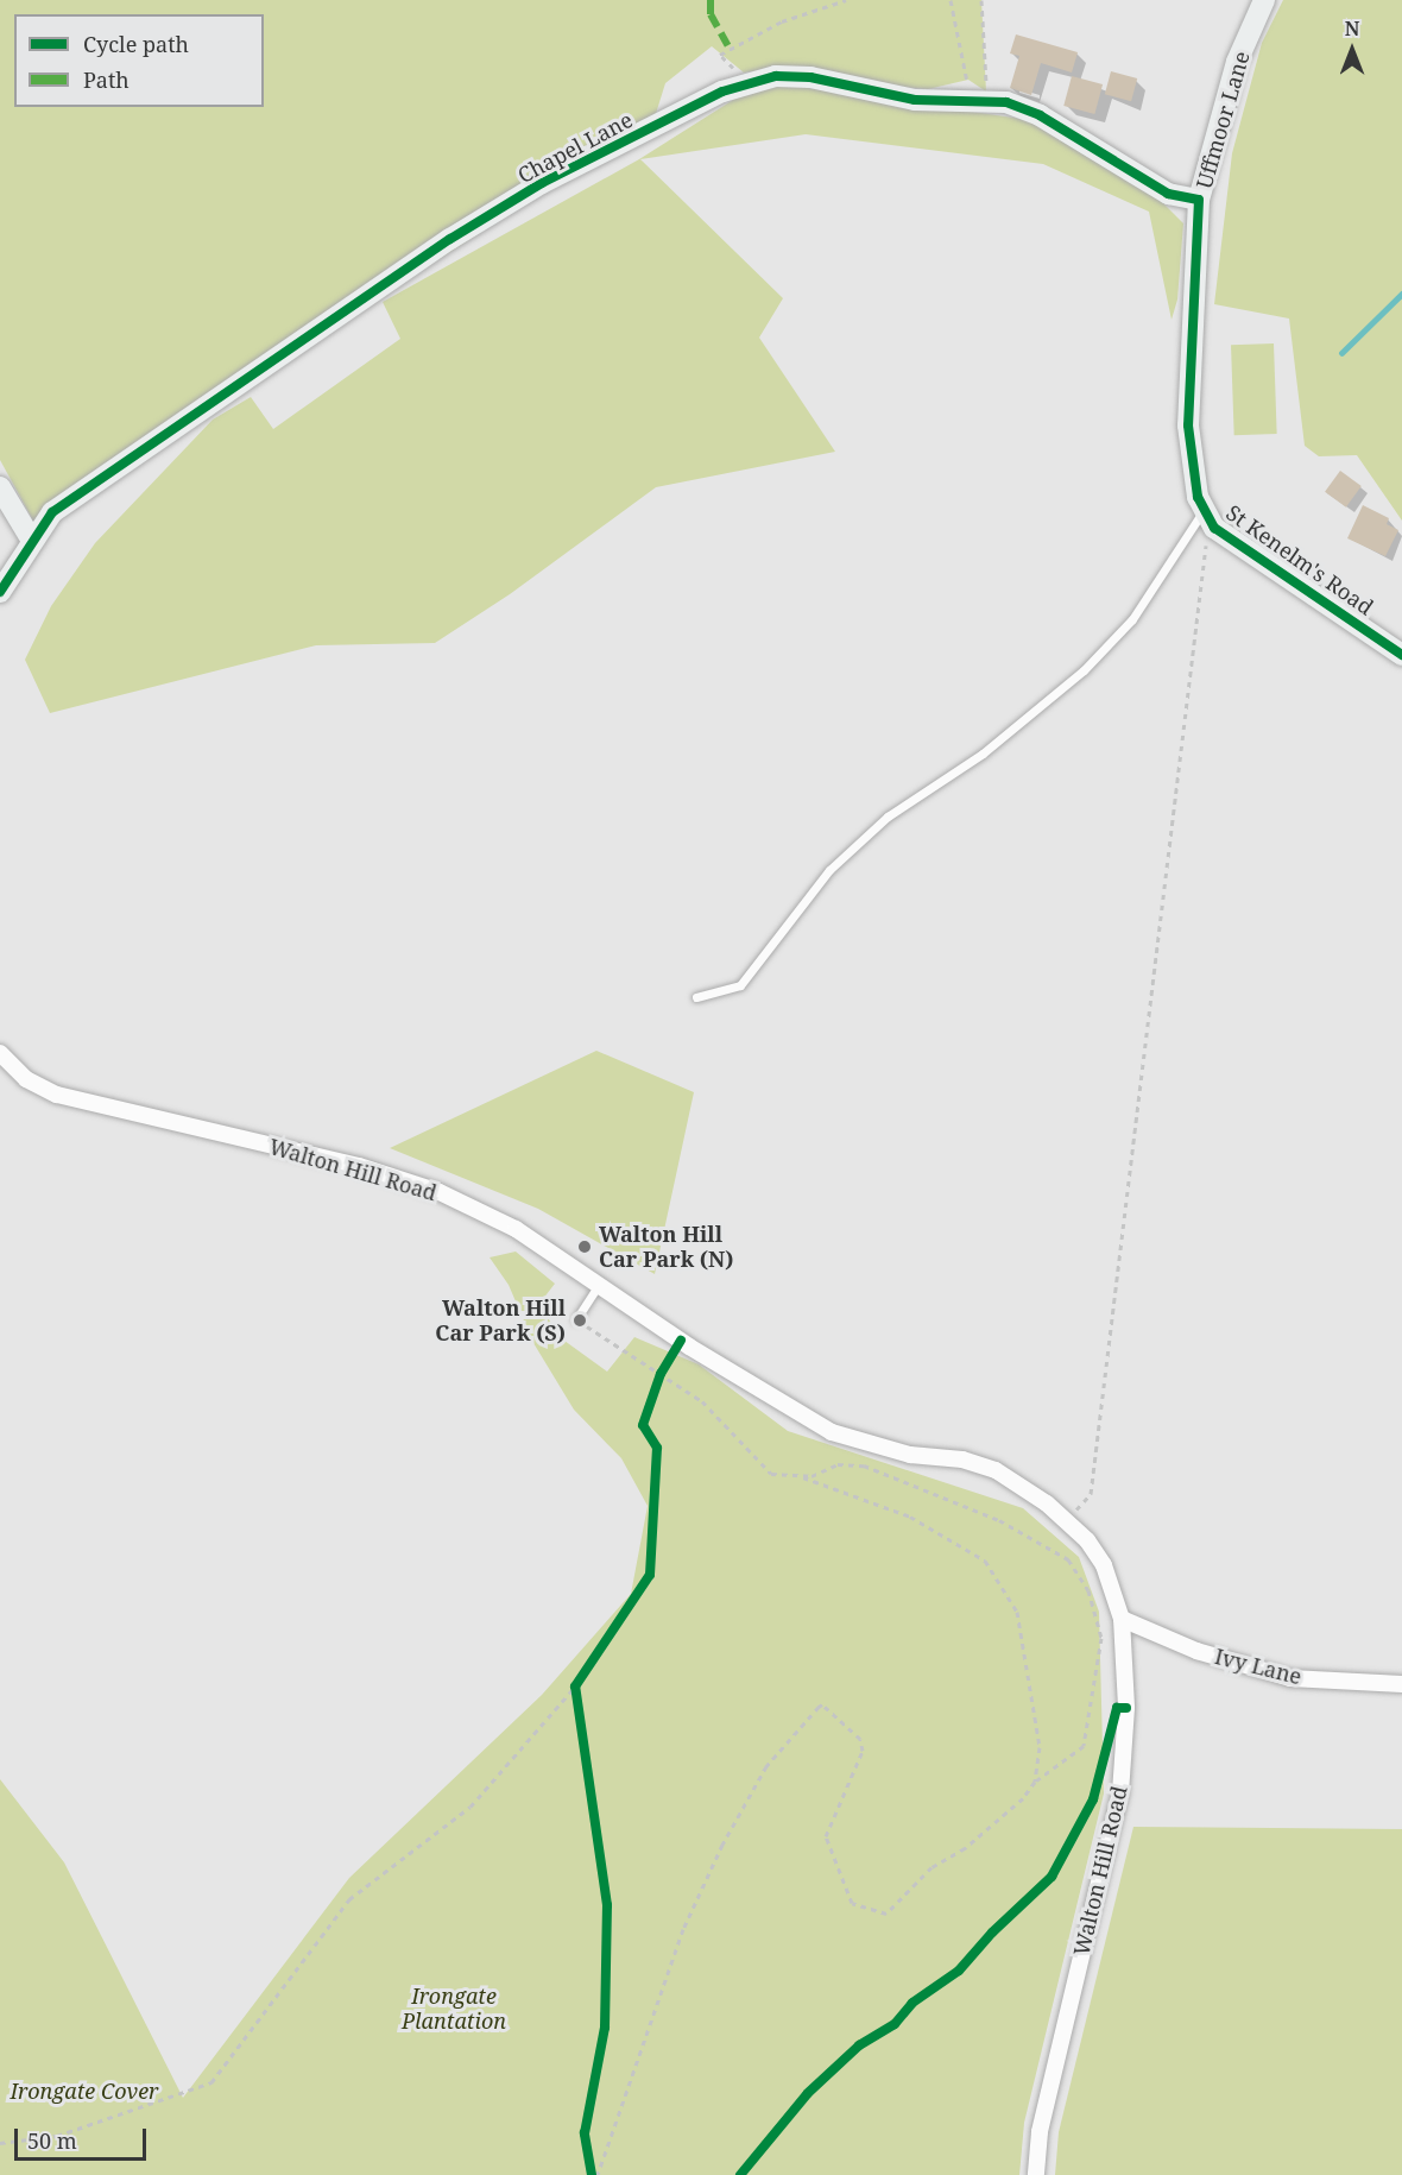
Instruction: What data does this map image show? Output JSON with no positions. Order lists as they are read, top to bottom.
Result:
{
  "streets": {
    "street": [
      "Uffmoor Lane",
      "Chapel Lane",
      "St Kenelm's Road",
      "Walton Hill Road",
      "Ivy Lane"
    ]
  },
  "crossings": [
    ["Uffmoor Lane", "Chapel Lane"],
    ["Uffmoor Lane", "St Kenelm's Road"],
    ["Chapel Lane", "St Kenelm's Road"],
    ["Walton Hill Road", "Ivy Lane"]
  ],
  "parks": ["Irongate Plantation", "Irongate Cover"],
  "places": ["Walton Hill Car Park (N)", "Walton Hill Car Park (S)"],
  "legend": ["Cycle path", "Path"],
  "scale_bar": "50 m",
  "north": "top"
}
